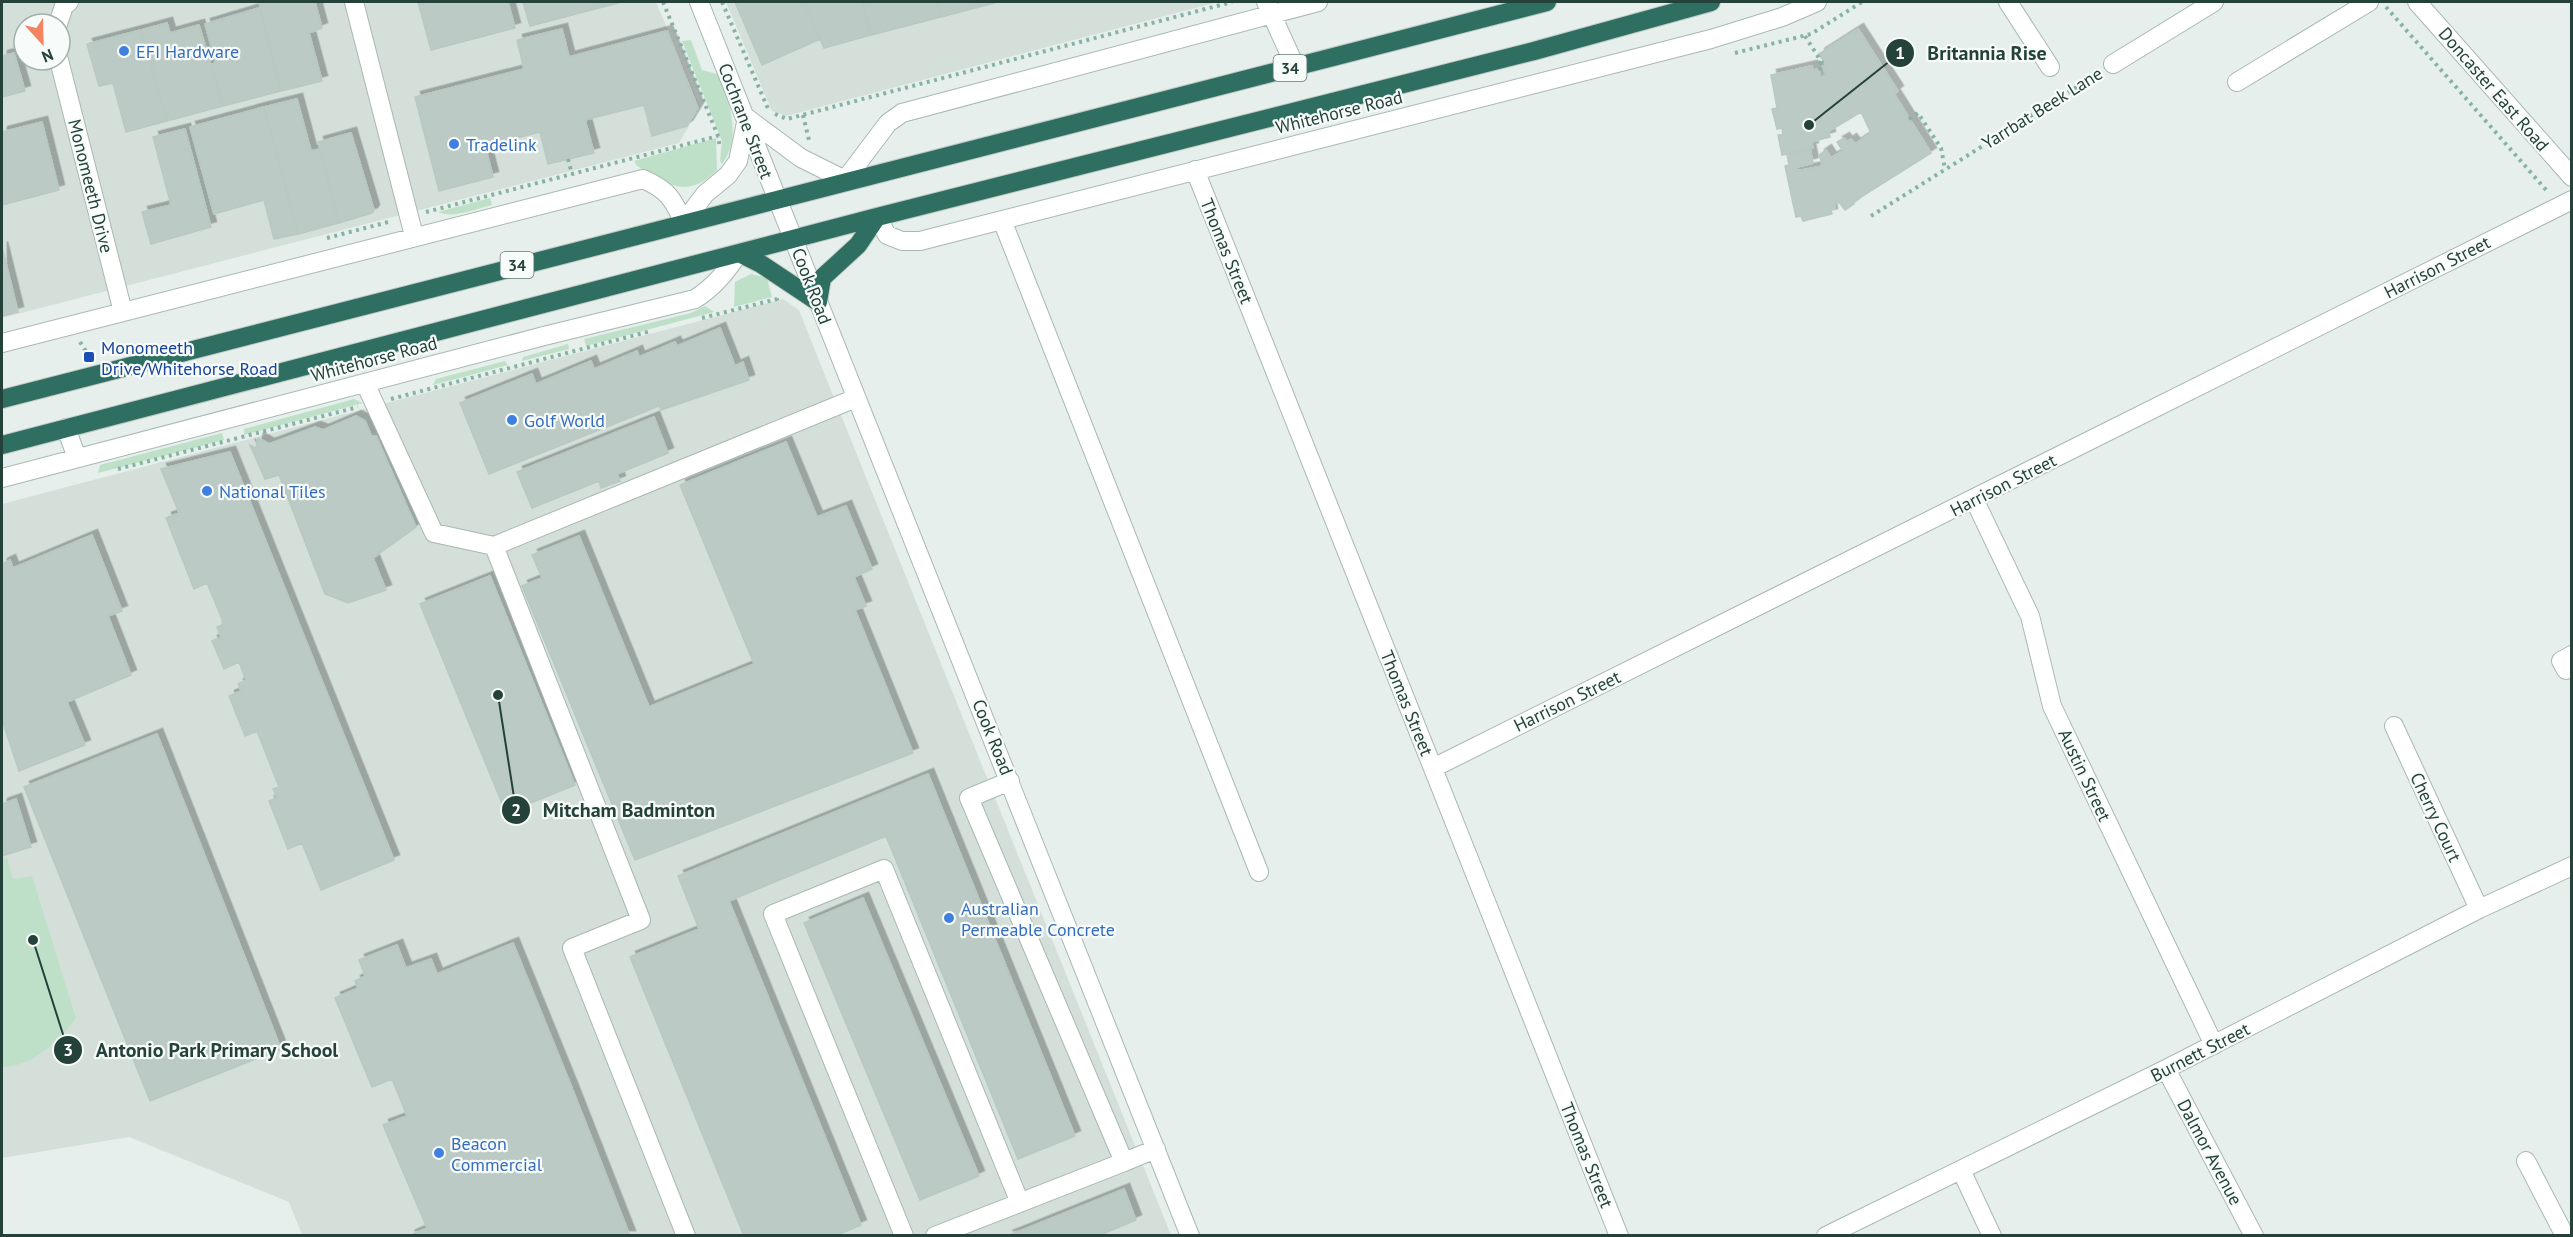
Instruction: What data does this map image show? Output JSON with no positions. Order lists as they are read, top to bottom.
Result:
{
  "streets": {
    "highway": ["34", "Whitehorse Road"],
    "street": [
      "Doncaster East Road",
      "Yarrbat Beek Lane",
      "Cochrane Street",
      "Monomeeth Drive",
      "Thomas Street",
      "Harrison Street",
      "Cook Road",
      "Austin Street",
      "Cherry Court",
      "Burnett Street",
      "Dalmor Avenue"
    ]
  },
  "crossings": [
    ["34", "Cochrane Street"],
    ["Whitehorse Road", "Cochrane Street"],
    ["Whitehorse Road", "Thomas Street"],
    ["Whitehorse Road", "Cook Road"],
    ["Cochrane Street", "Cook Road"],
    ["Thomas Street", "Harrison Street"],
    ["Harrison Street", "Austin Street"],
    ["Austin Street", "Burnett Street"],
    ["Cherry Court", "Burnett Street"],
    ["Burnett Street", "Dalmor Avenue"]
  ],
  "places": {
    "other": [
      "EFI Hardware",
      "Britannia Rise",
      "Tradelink",
      "Golf World",
      "National Tiles",
      "Mitcham Badminton",
      "Australian Permeable Concrete",
      "Antonio Park Primary School",
      "Beacon Commercial"
    ],
    "transit": ["Monomeeth Drive/Whitehorse Road"]
  },
  "north": "bottom"
}
